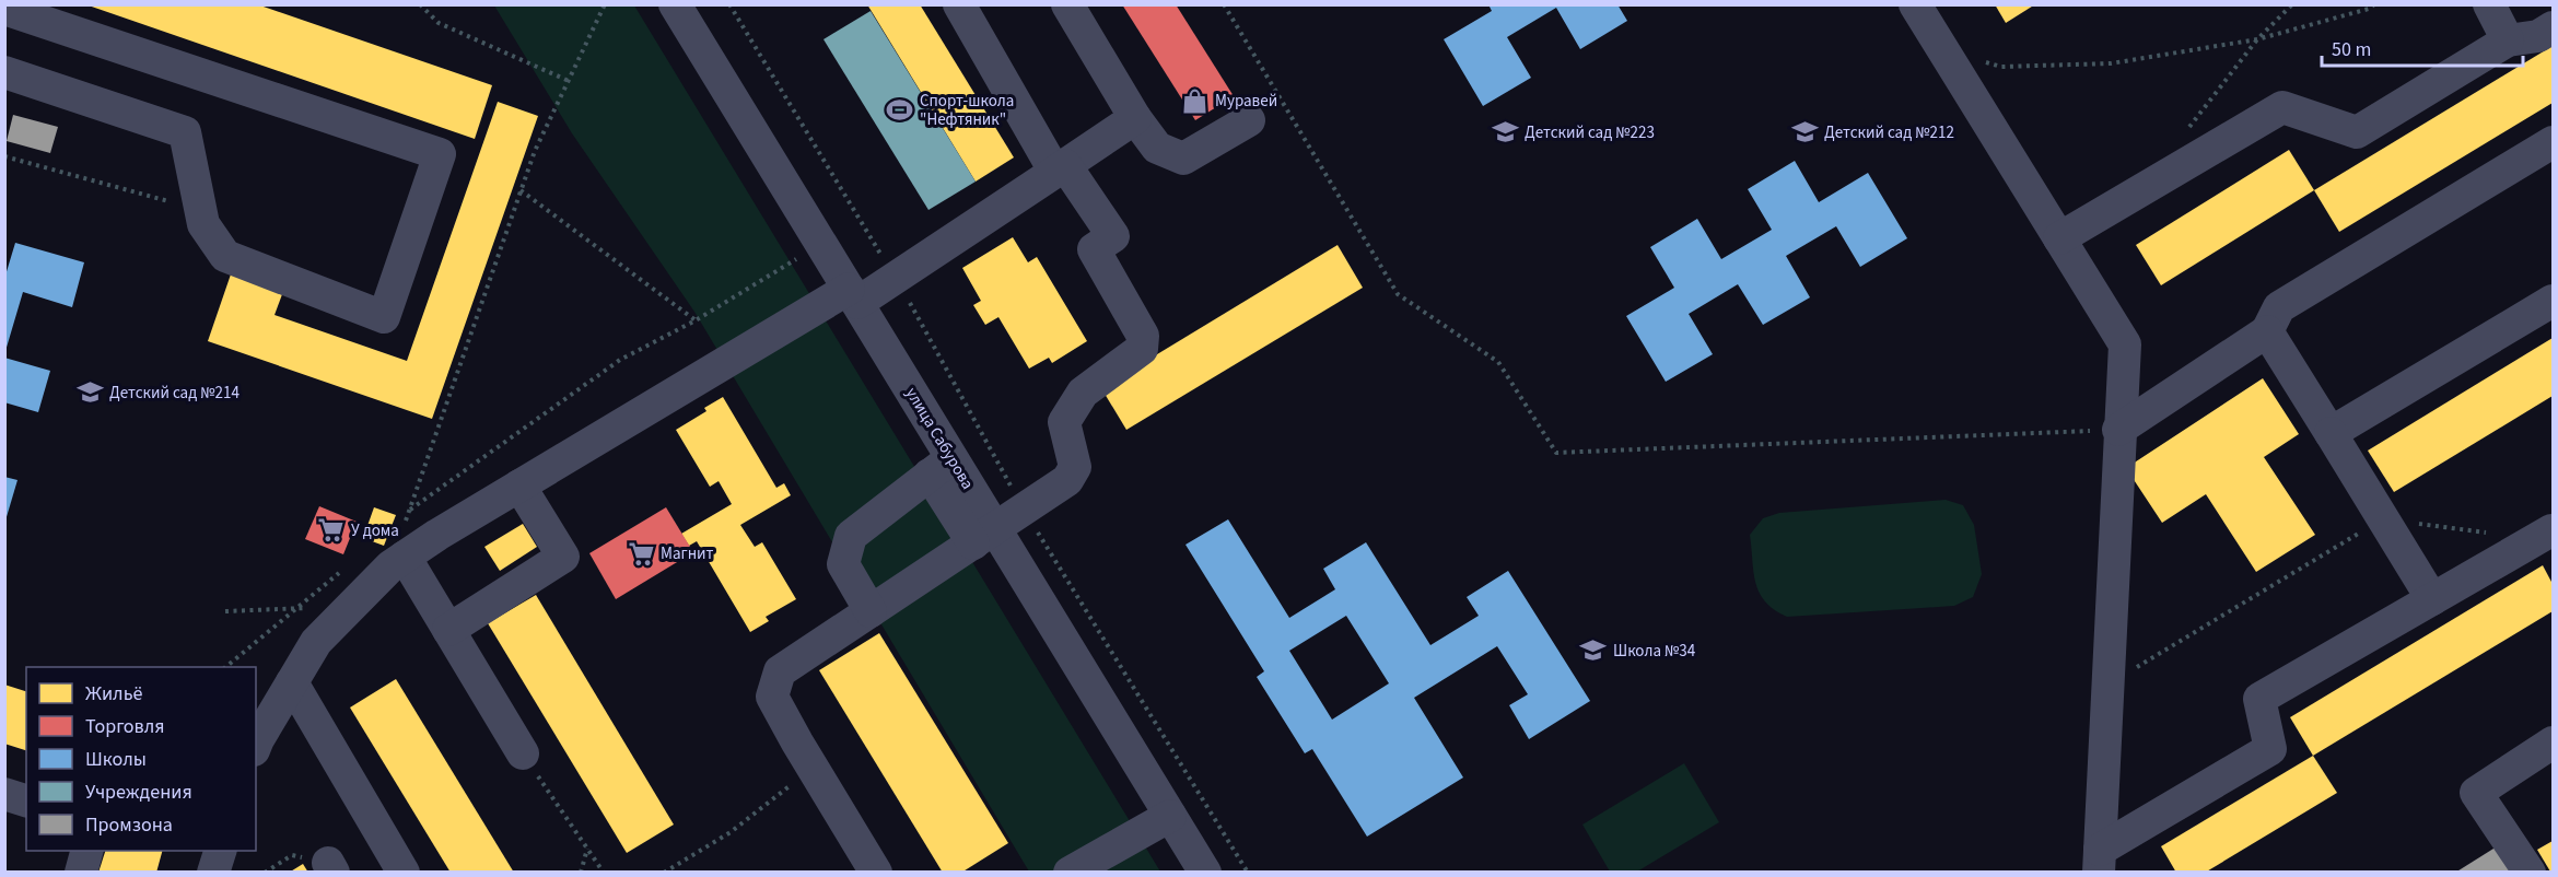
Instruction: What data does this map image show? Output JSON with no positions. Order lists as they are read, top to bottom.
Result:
{
  "streets": {
    "street": ["улица Сабурова"]
  },
  "places": {
    "shop": ["Муравей"],
    "sports": ["Спорт-школа \"Нефтяник\""],
    "school or university": [
      "Детский сад №223",
      "Детский сад №212",
      "Детский сад №214",
      "Школа №34"
    ],
    "supermarket": ["У дома", "Магнит"]
  },
  "legend": [
    "Жильё",
    "Торговля",
    "Школы",
    "Учреждения",
    "Промзона"
  ],
  "scale_bar": "50 m"
}
